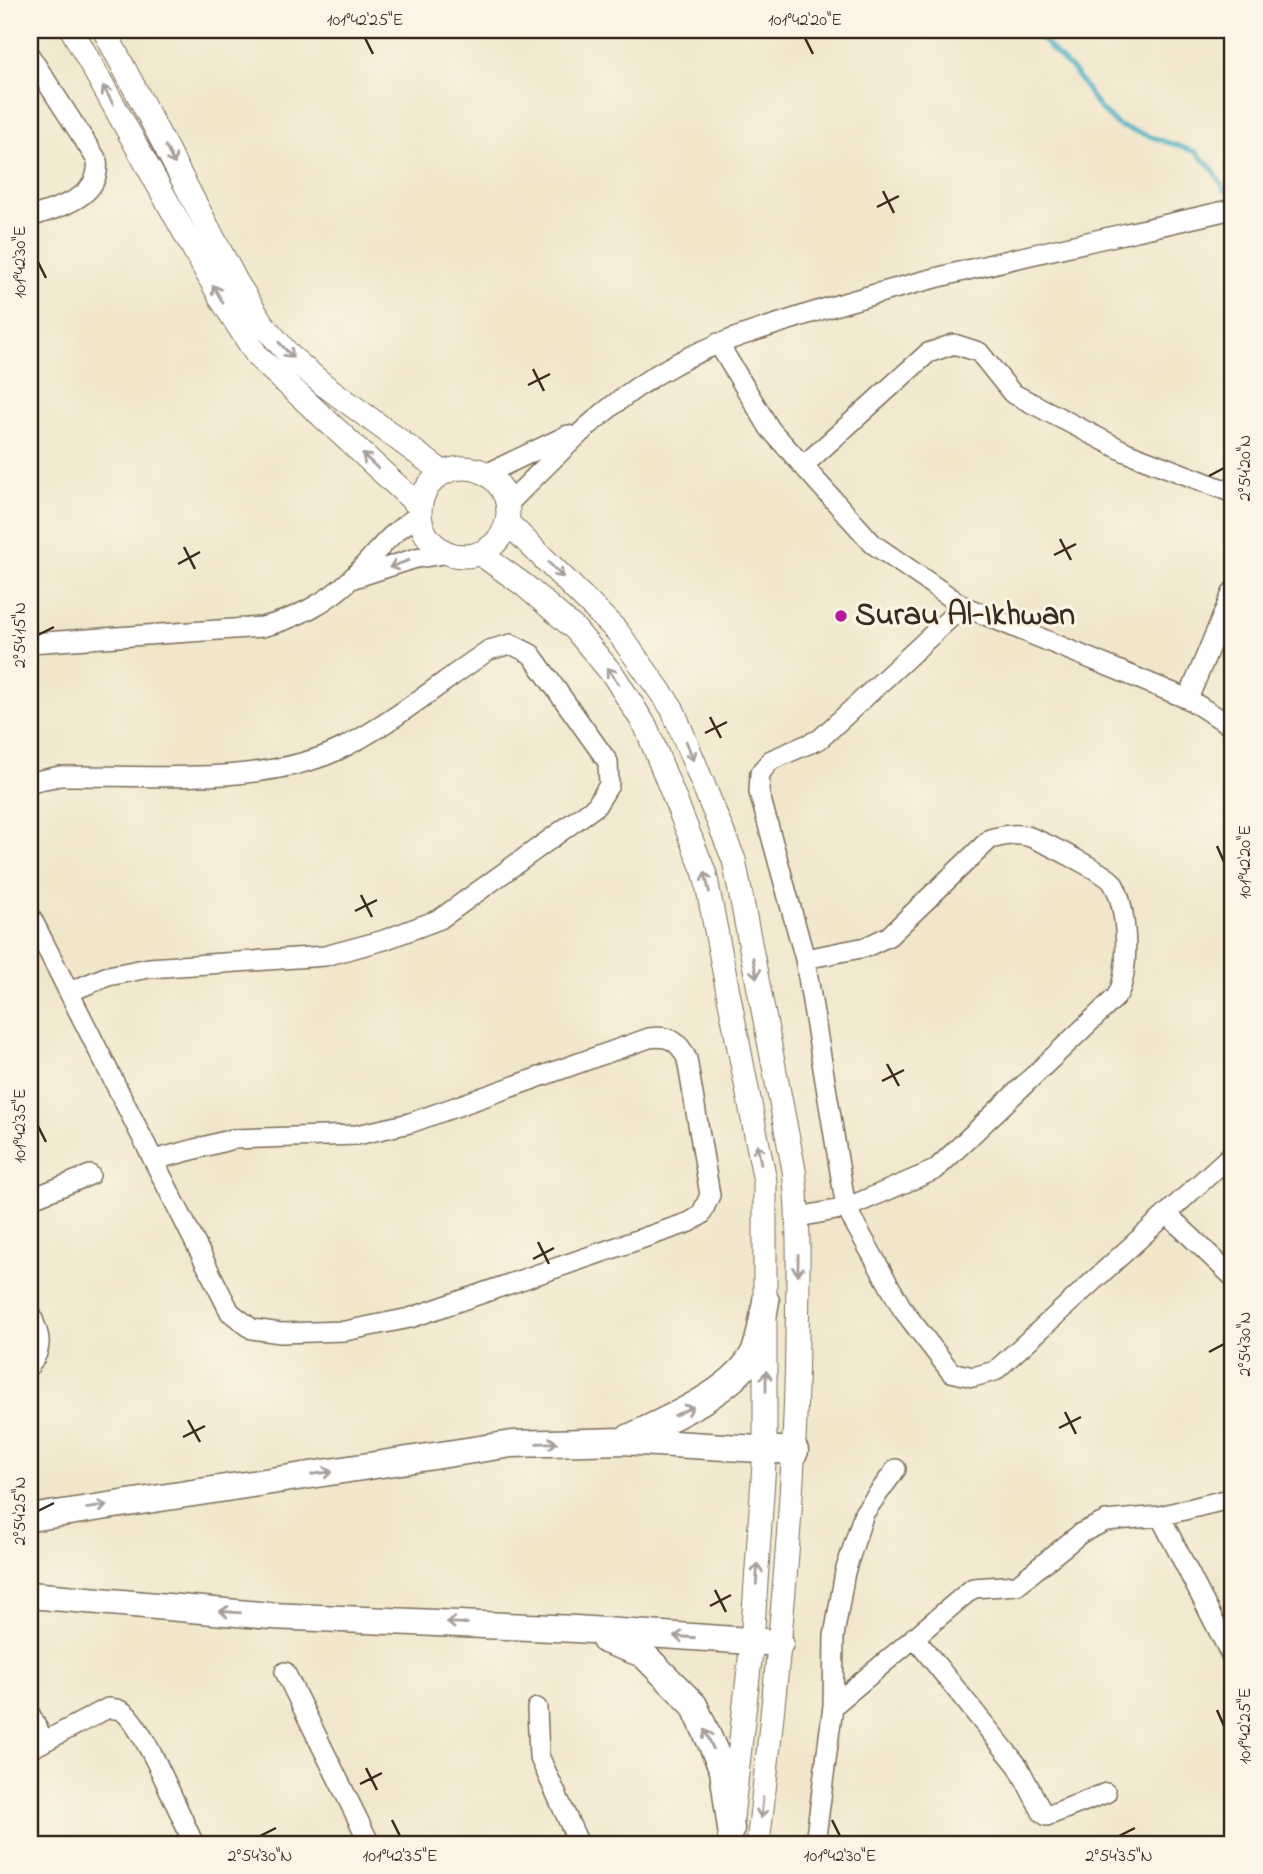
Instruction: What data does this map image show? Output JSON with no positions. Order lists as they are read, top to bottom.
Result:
{
  "places": ["Surau Al-Ikhwan"],
  "coordinates": [
    "101°42'25\"E",
    "101°42'20\"E",
    "101°42'30\"E",
    "2°54'20\"N",
    "2°54'15\"N",
    "101°42'35\"E",
    "2°54'30\"N",
    "2°54'25\"N",
    "2°54'35\"N"
  ]
}
